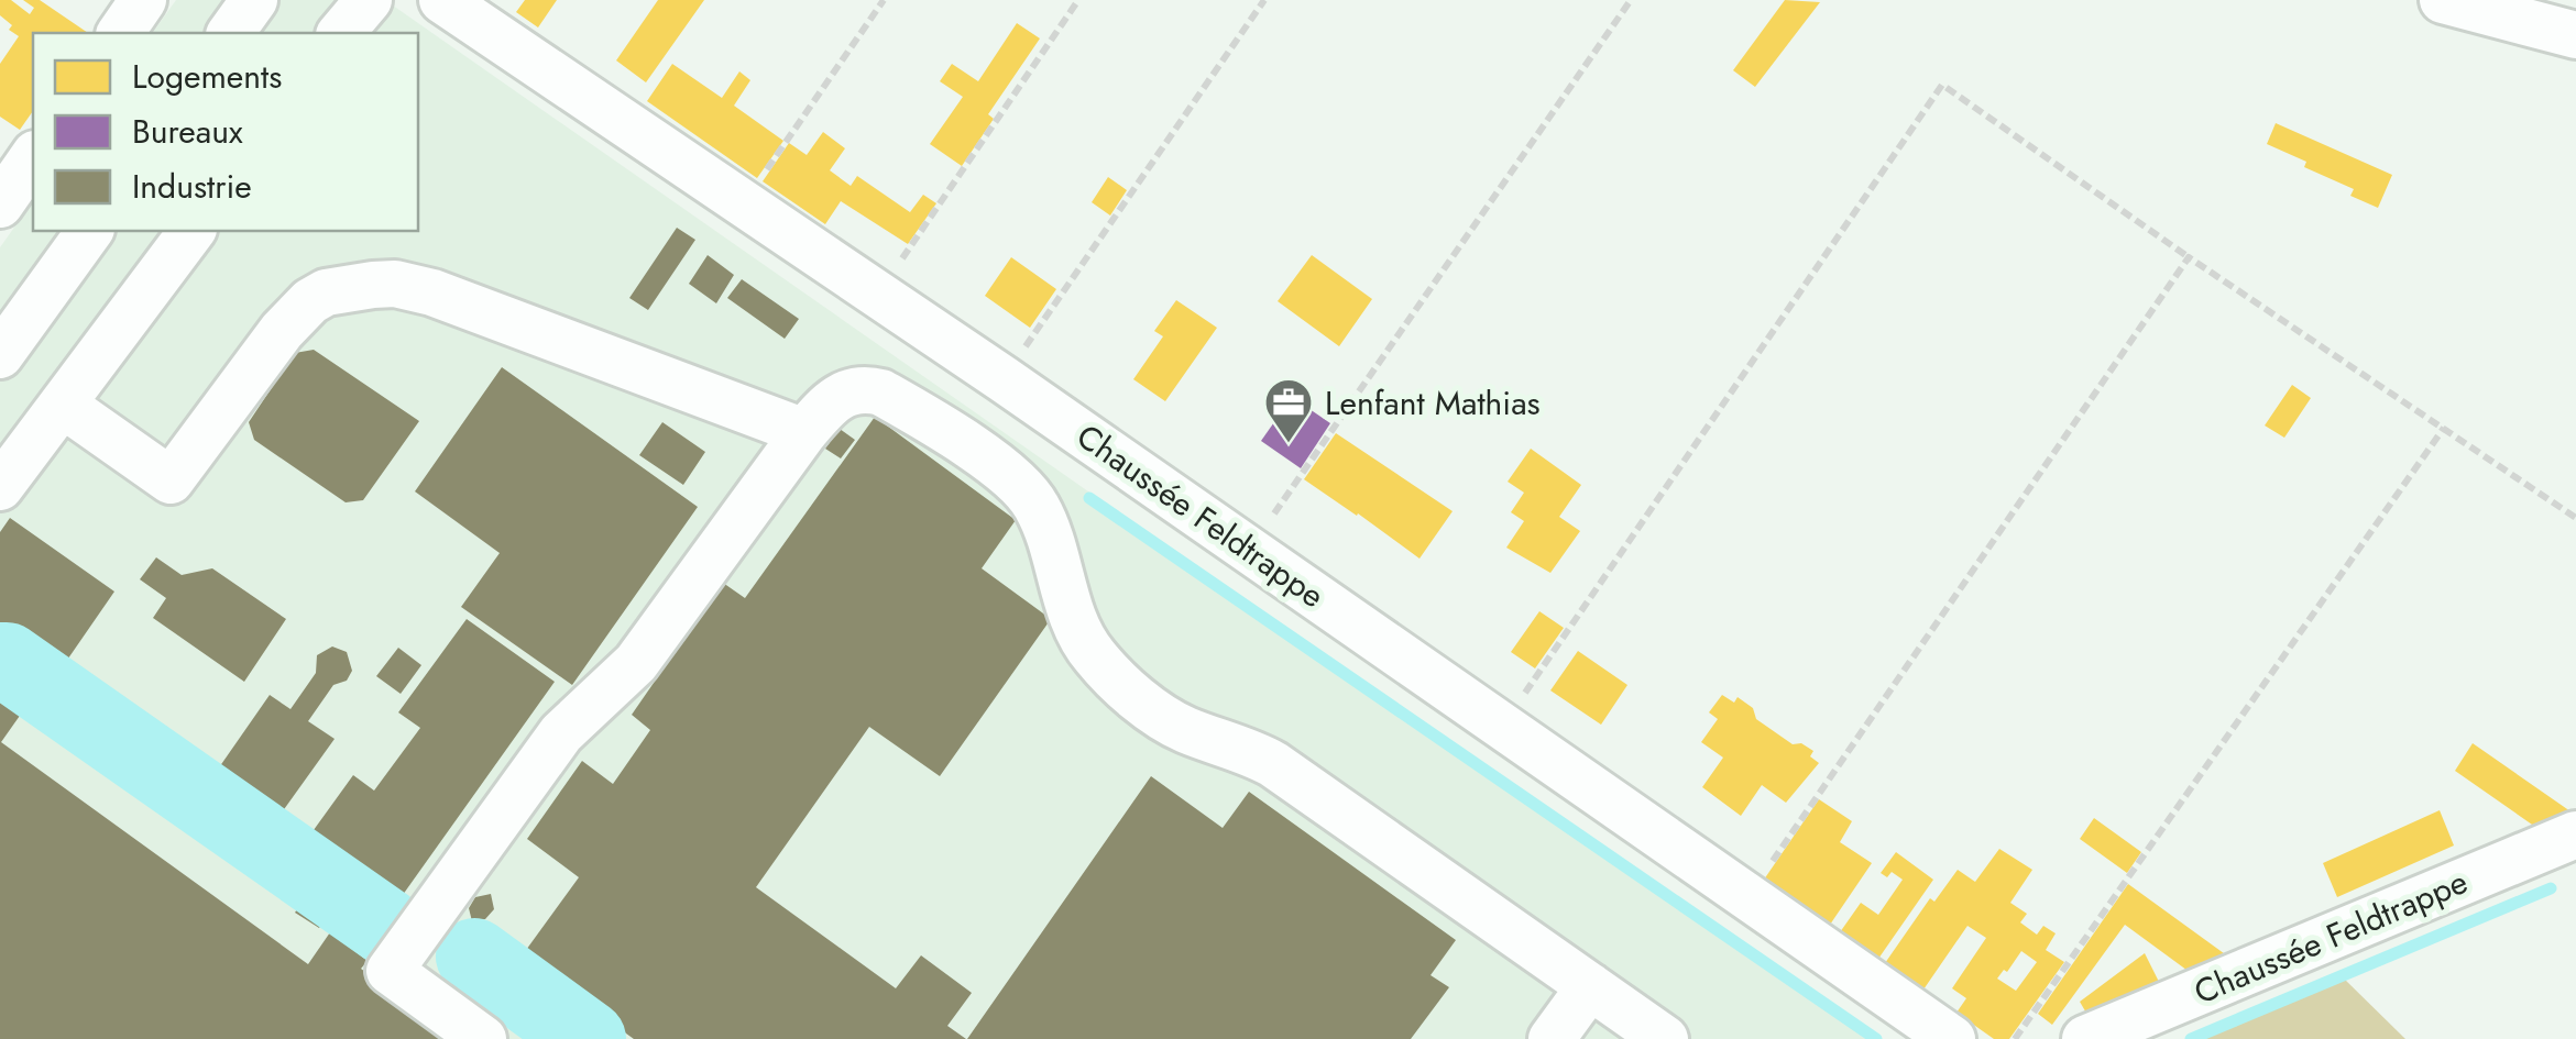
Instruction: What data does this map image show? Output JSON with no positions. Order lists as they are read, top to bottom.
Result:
{
  "streets": {
    "street": ["Chaussée Feldtrappe"]
  },
  "places": {
    "office": ["Lenfant Mathias"]
  },
  "legend": ["Logements", "Bureaux", "Industrie"]
}
